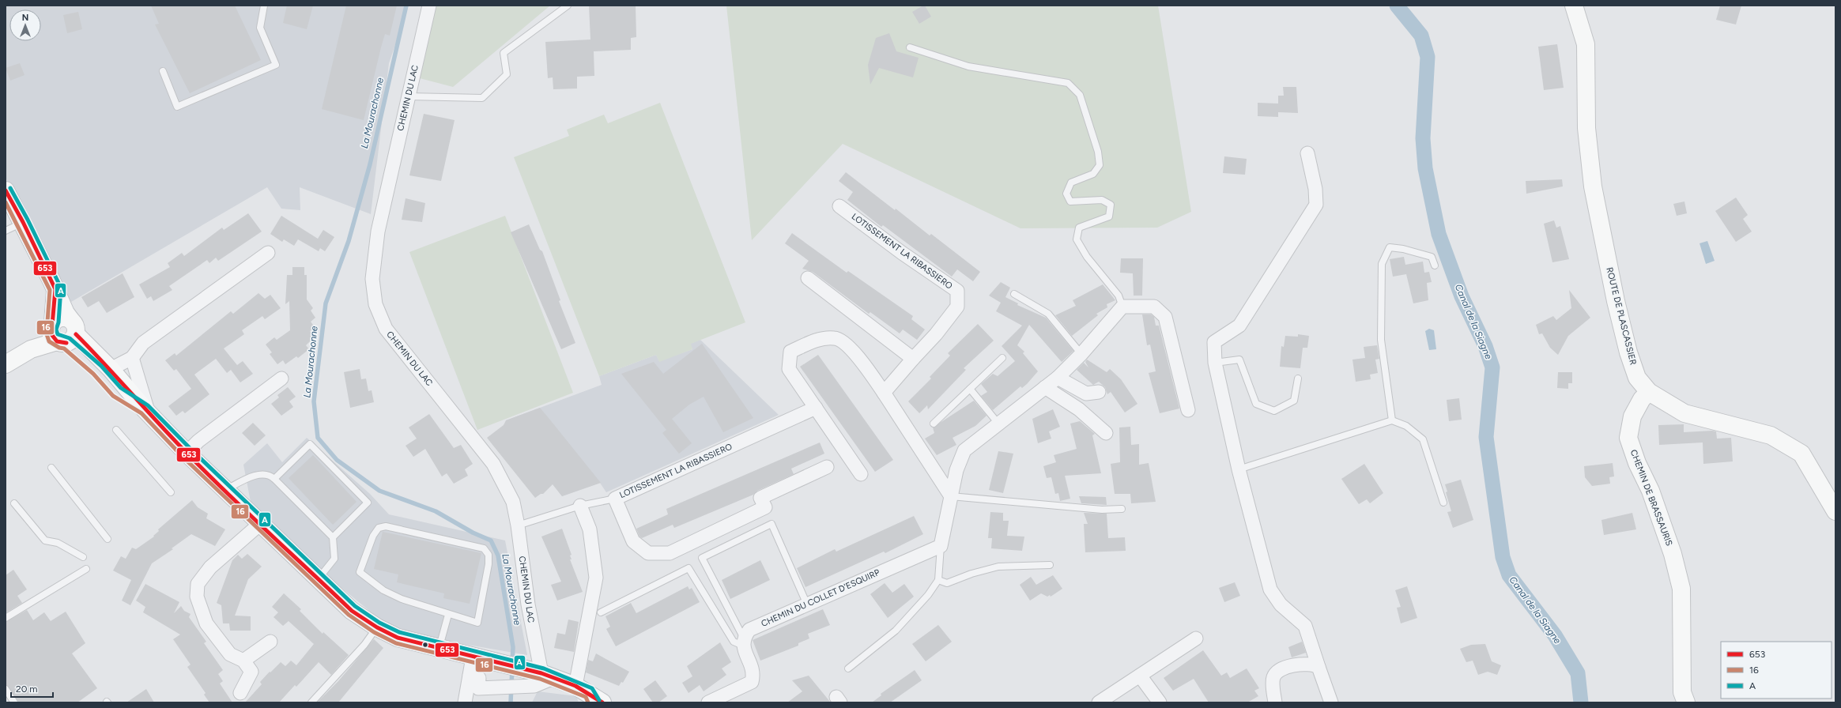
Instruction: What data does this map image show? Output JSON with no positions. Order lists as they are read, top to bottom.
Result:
{
  "streets": {
    "street": [
      "CHEMIN DU LAC",
      "LOTISSEMENT LA RIBASSIERO",
      "ROUTE DE PLASCASSIER",
      "CHEMIN DE BRASSAURIS",
      "CHEMIN DU COLLET D'ESQUIRP"
    ]
  },
  "crossings": [
    ["ROUTE DE PLASCASSIER", "CHEMIN DE BRASSAURIS"]
  ],
  "water": ["La Mourachonne", "Canal de la Siagne"],
  "lines": ["transit line A", "transit line 653", "transit line 16"],
  "legend": ["653", "16", "A"],
  "scale_bar": "20 m",
  "north": "top"
}
